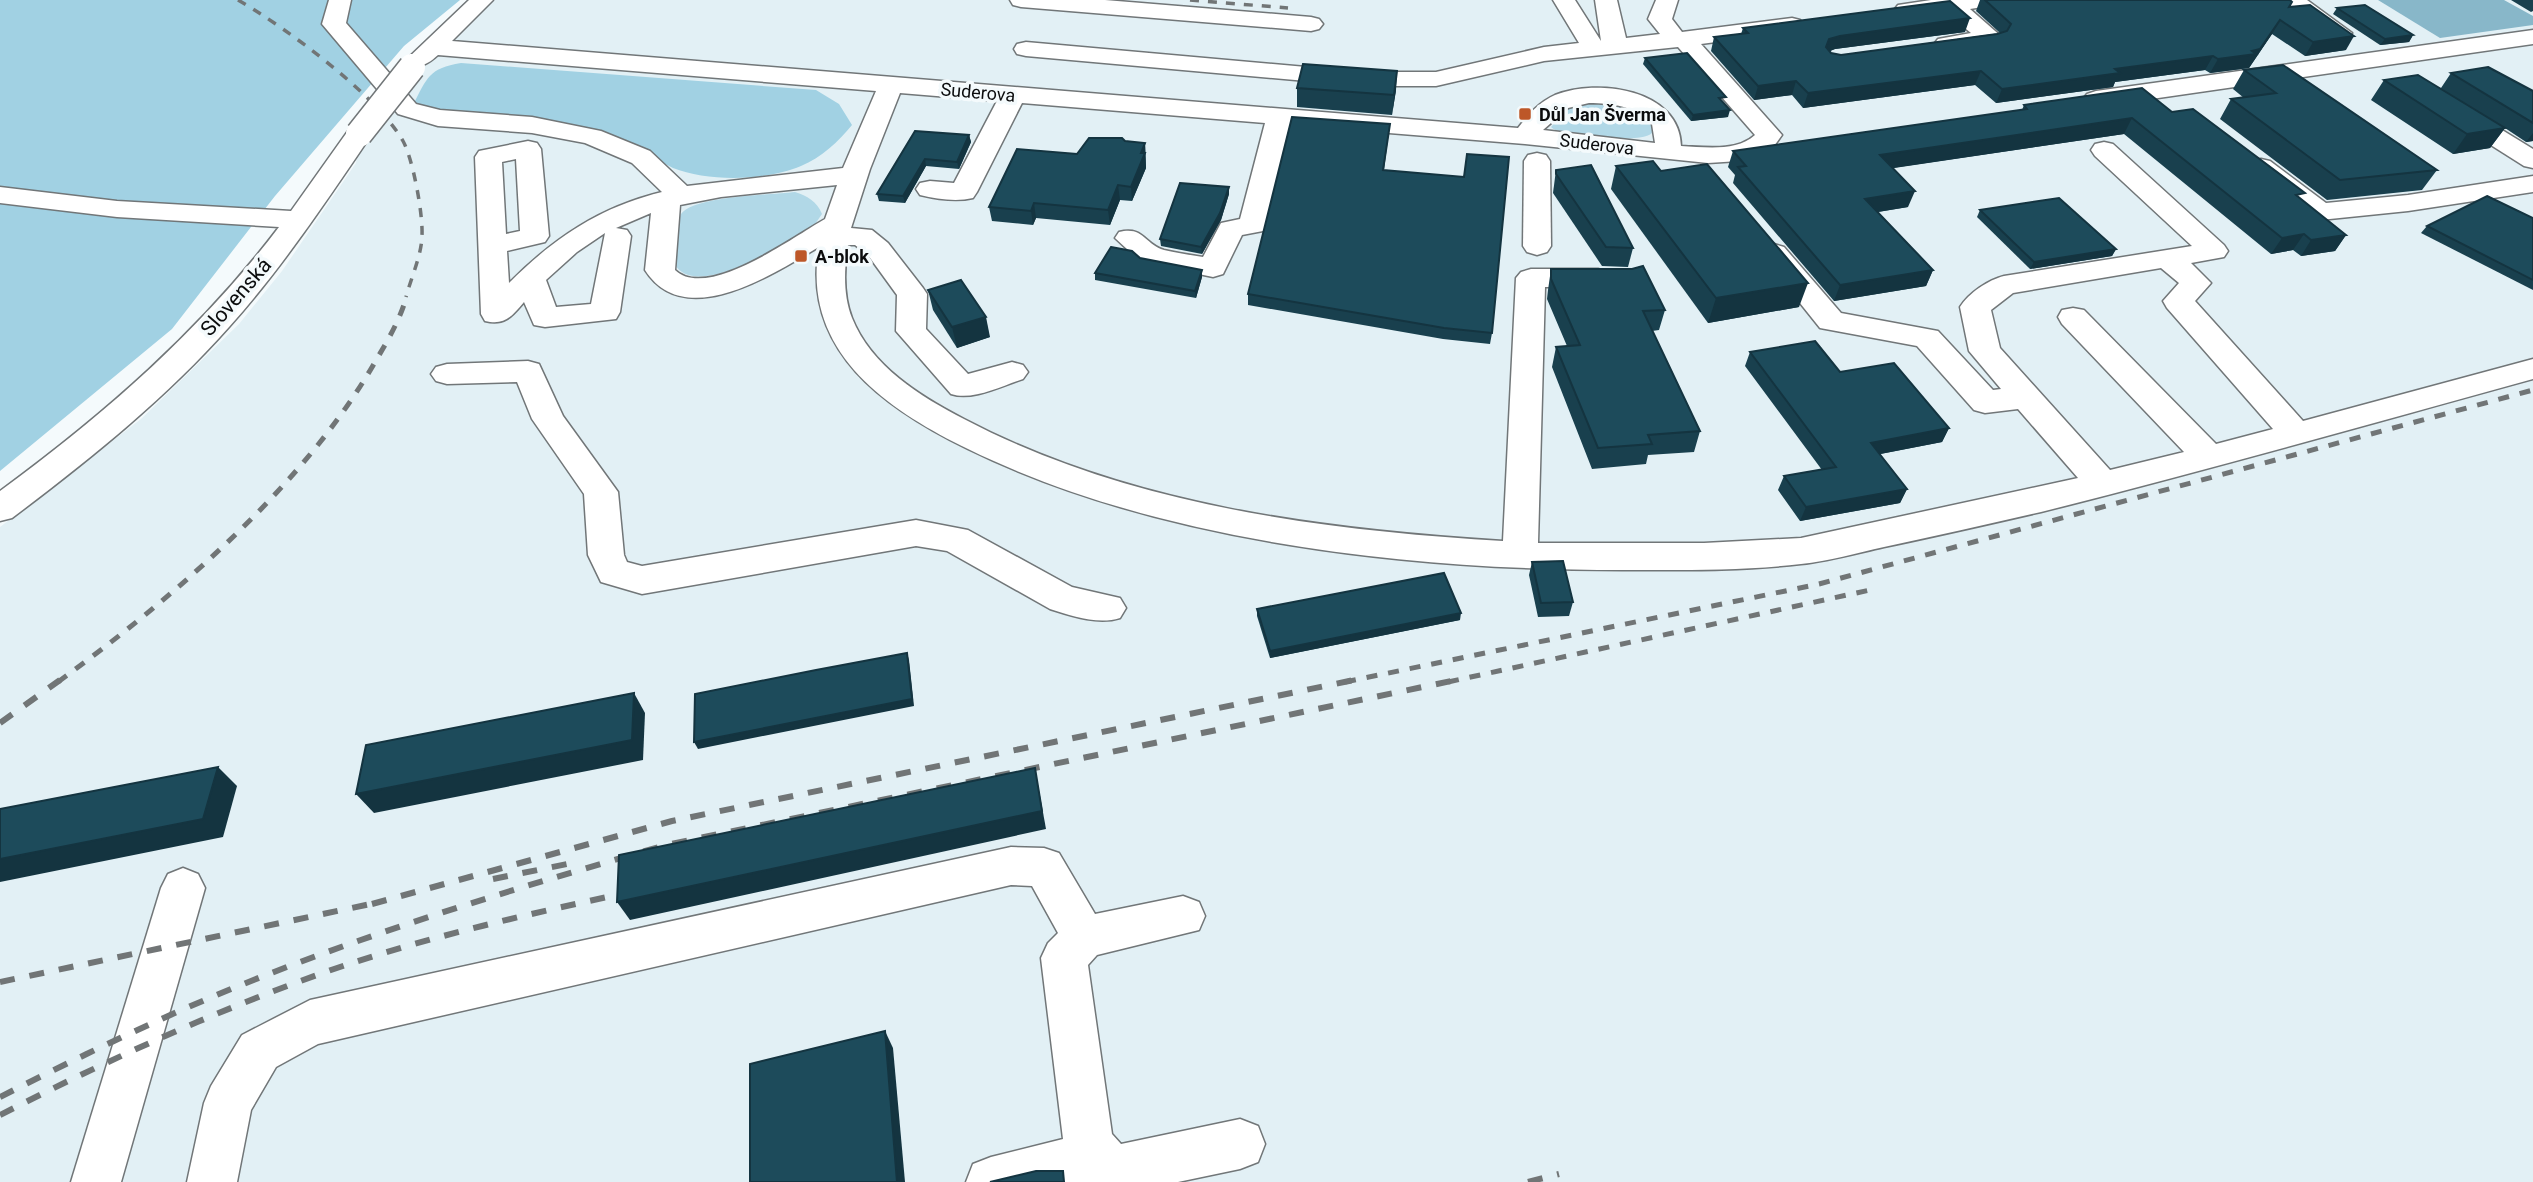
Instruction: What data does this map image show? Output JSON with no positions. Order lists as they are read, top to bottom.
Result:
{
  "streets": {
    "street": ["Suderova", "Slovenská"]
  },
  "crossings": [
    ["Suderova", "Slovenská"]
  ],
  "places": {
    "transit": ["Důl Jan Šverma", "A-blok"]
  }
}
